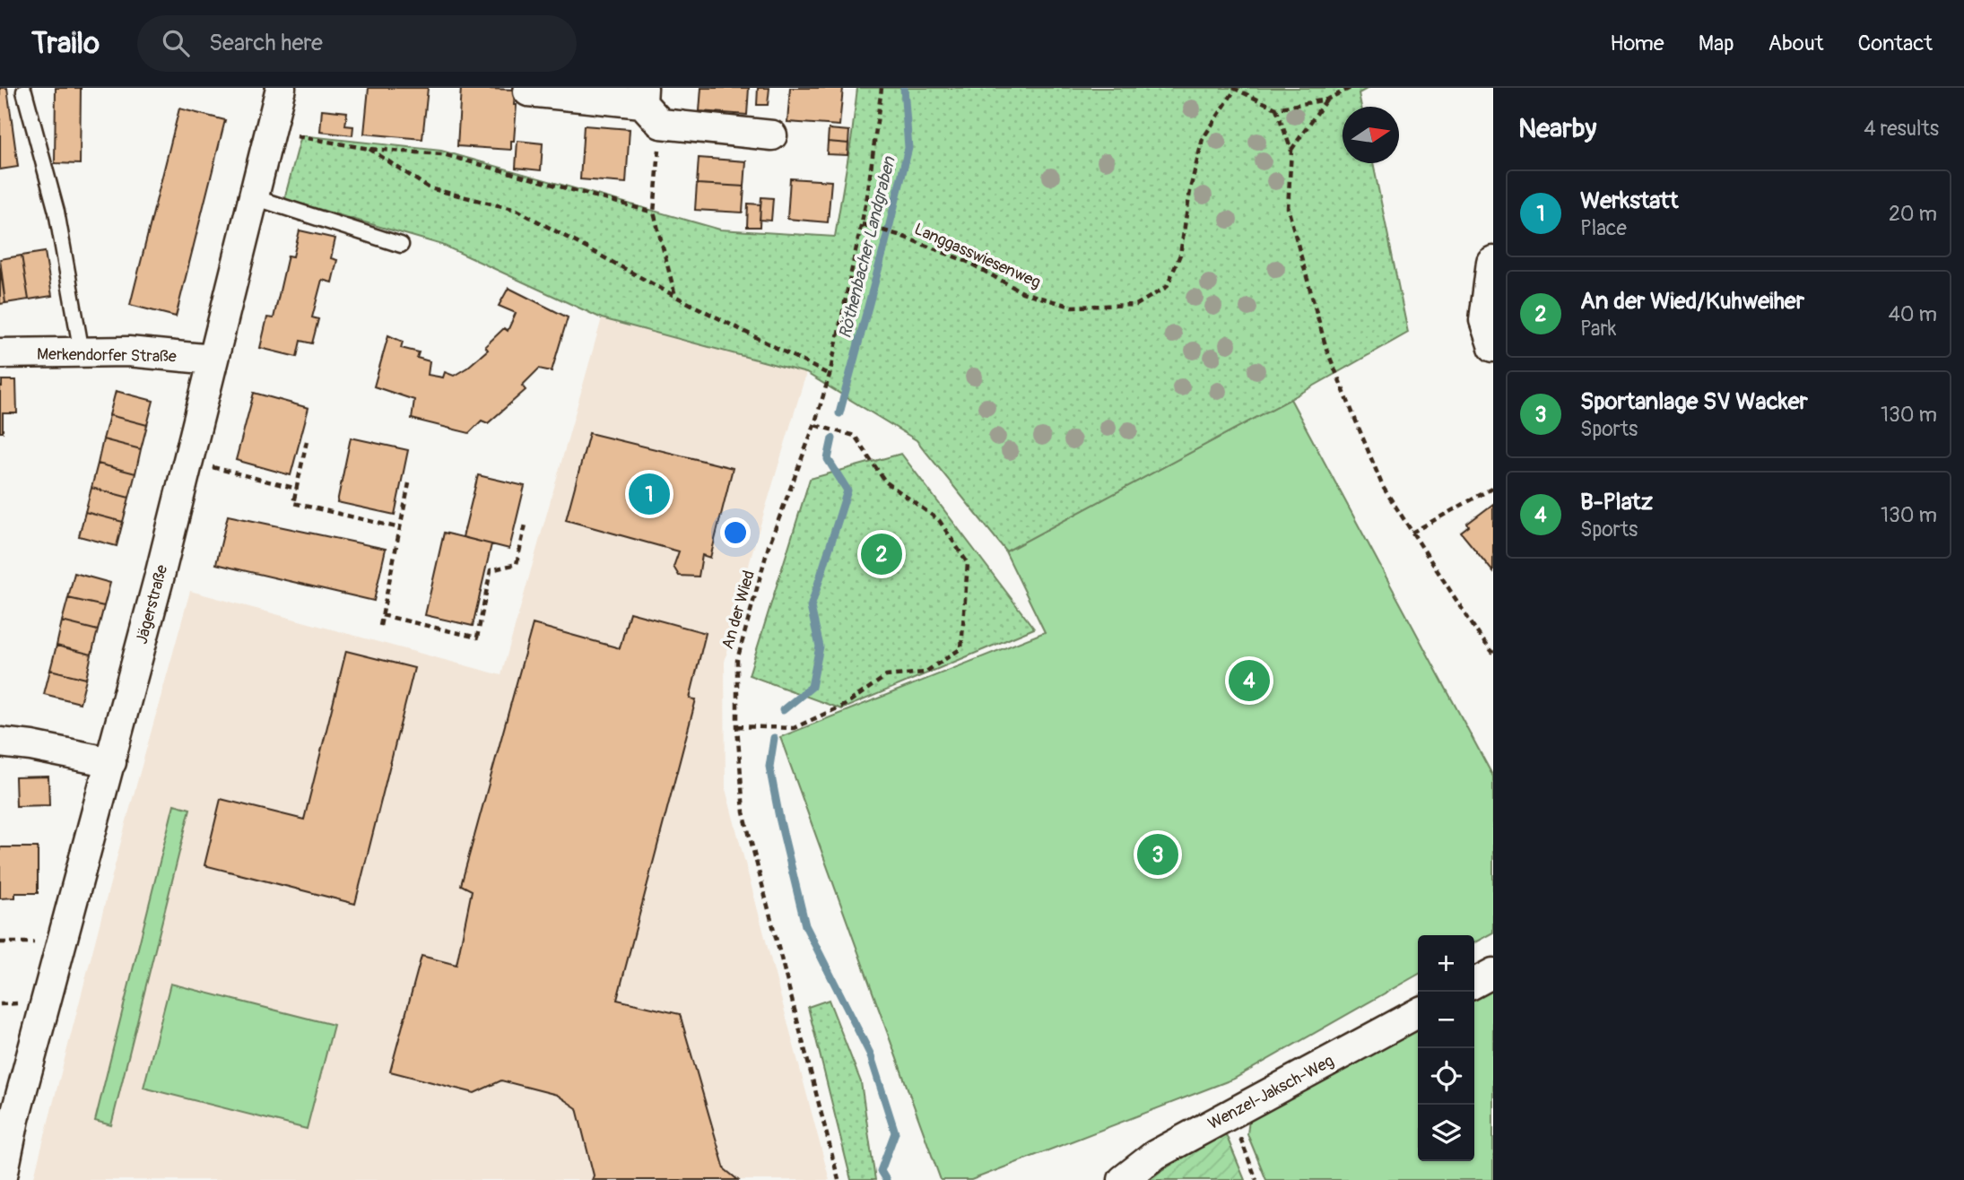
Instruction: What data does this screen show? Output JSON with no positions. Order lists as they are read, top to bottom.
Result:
{
  "streets": {
    "street": ["Merkendorfer Straße", "Jägerstraße", "Wenzel-Jaksch-Weg"],
    "path": ["Langgasswiesenweg", "An der Wied"]
  },
  "crossings": [
    ["Langgasswiesenweg", "An der Wied"],
    ["Merkendorfer Straße", "Jägerstraße"]
  ],
  "water": ["Röthenbacher Landgraben"],
  "north": "right",
  "page": {
    "header": "Trailo",
    "search": "Search here",
    "nav": [
      "Home",
      "Map",
      "About",
      "Contact"
    ],
    "heading": ["Nearby", "4 results"],
    "list": [
      {
        "mark": "1",
        "name": "Werkstatt",
        "note": "Place",
        "value": "20 m"
      },
      {
        "mark": "2",
        "name": "An der Wied/Kuhweiher",
        "note": "Park",
        "value": "40 m"
      },
      {
        "mark": "3",
        "name": "Sportanlage SV Wacker",
        "note": "Sports",
        "value": "130 m"
      },
      {
        "mark": "4",
        "name": "B-Platz",
        "note": "Sports",
        "value": "130 m"
      }
    ],
    "pins": [
      "1",
      "2",
      "4",
      "3"
    ],
    "map_buttons": ["+", "−"]
  }
}
